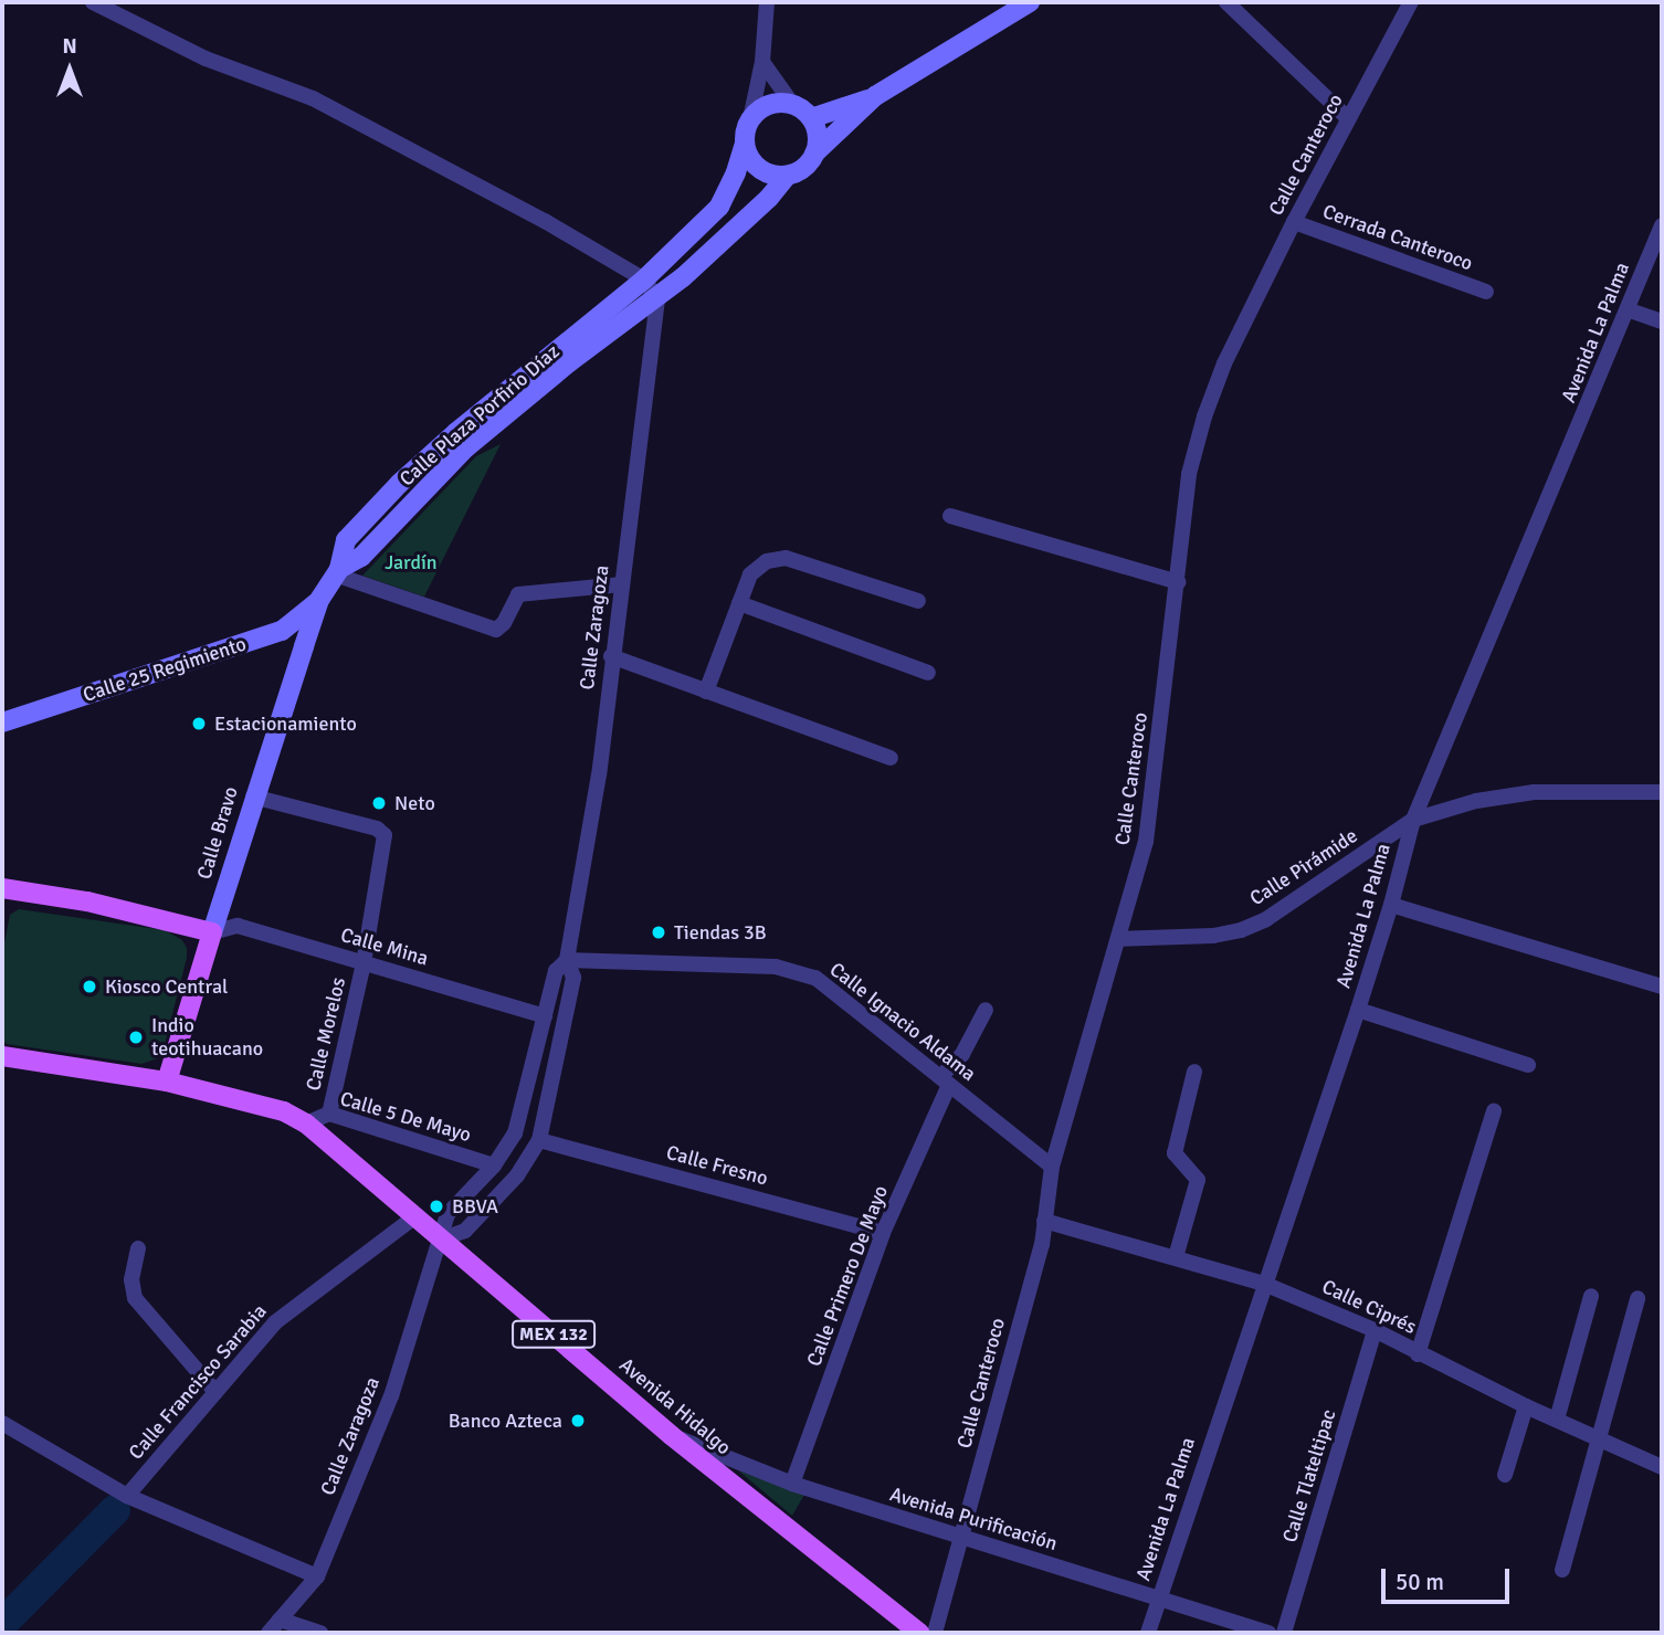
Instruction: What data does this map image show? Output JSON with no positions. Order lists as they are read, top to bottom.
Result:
{
  "streets": {
    "main road": [
      "Calle Plaza Porfirio Díaz",
      "Calle 25 Regimiento",
      "Calle Bravo",
      "MEX 132",
      "Avenida Hidalgo"
    ],
    "street": [
      "Calle Canteroco",
      "Cerrada Canteroco",
      "Avenida La Palma",
      "Calle Zaragoza",
      "Calle Pirámide",
      "Calle Mina",
      "Calle Ignacio Aldama",
      "Calle Morelos",
      "Calle 5 De Mayo",
      "Calle Fresno",
      "Calle Primero De Mayo",
      "Calle Ciprés",
      "Calle Francisco Sarabia",
      "Calle Tlateltipac",
      "Avenida Purificación"
    ]
  },
  "crossings": [
    ["Calle Canteroco", "Cerrada Canteroco"],
    ["Calle Canteroco", "Calle Pirámide"],
    ["Calle Canteroco", "Calle Ignacio Aldama"],
    ["Calle Canteroco", "Calle Ciprés"],
    ["Calle Canteroco", "Avenida Purificación"],
    ["Avenida La Palma", "Calle Pirámide"],
    ["Avenida La Palma", "Calle Ciprés"],
    ["Avenida La Palma", "Avenida Purificación"],
    ["Calle Plaza Porfirio Díaz", "Calle Zaragoza"],
    ["Calle Plaza Porfirio Díaz", "Calle 25 Regimiento"],
    ["Calle Plaza Porfirio Díaz", "Calle Bravo"],
    ["Calle Zaragoza", "Calle Mina"],
    ["Calle Zaragoza", "Calle Ignacio Aldama"],
    ["Calle Zaragoza", "Calle 5 De Mayo"],
    ["Calle Zaragoza", "Calle Fresno"],
    ["Calle Zaragoza", "Avenida Hidalgo"],
    ["Calle 25 Regimiento", "Calle Bravo"],
    ["Calle Bravo", "Calle Mina"],
    ["Calle Bravo", "Calle Morelos"],
    ["Calle Bravo", "MEX 132"],
    ["Calle Bravo", "Avenida Hidalgo"],
    ["Calle Mina", "Calle Morelos"],
    ["Calle Ignacio Aldama", "Calle Primero De Mayo"],
    ["Calle Morelos", "Calle 5 De Mayo"],
    ["Calle 5 De Mayo", "Avenida Hidalgo"],
    ["Calle Fresno", "Calle Primero De Mayo"],
    ["Calle Primero De Mayo", "Avenida Purificación"],
    ["Calle Ciprés", "Calle Tlateltipac"],
    ["MEX 132", "Avenida Hidalgo"],
    ["Calle Francisco Sarabia", "Avenida Hidalgo"],
    ["Avenida Hidalgo", "Avenida Purificación"]
  ],
  "parks": ["Jardín"],
  "places": [
    "Estacionamiento",
    "Neto",
    "Tiendas 3B",
    "Kiosco Central",
    "Indio teotihuacano",
    "BBVA",
    "Banco Azteca"
  ],
  "scale_bar": "50 m",
  "north": "top"
}
